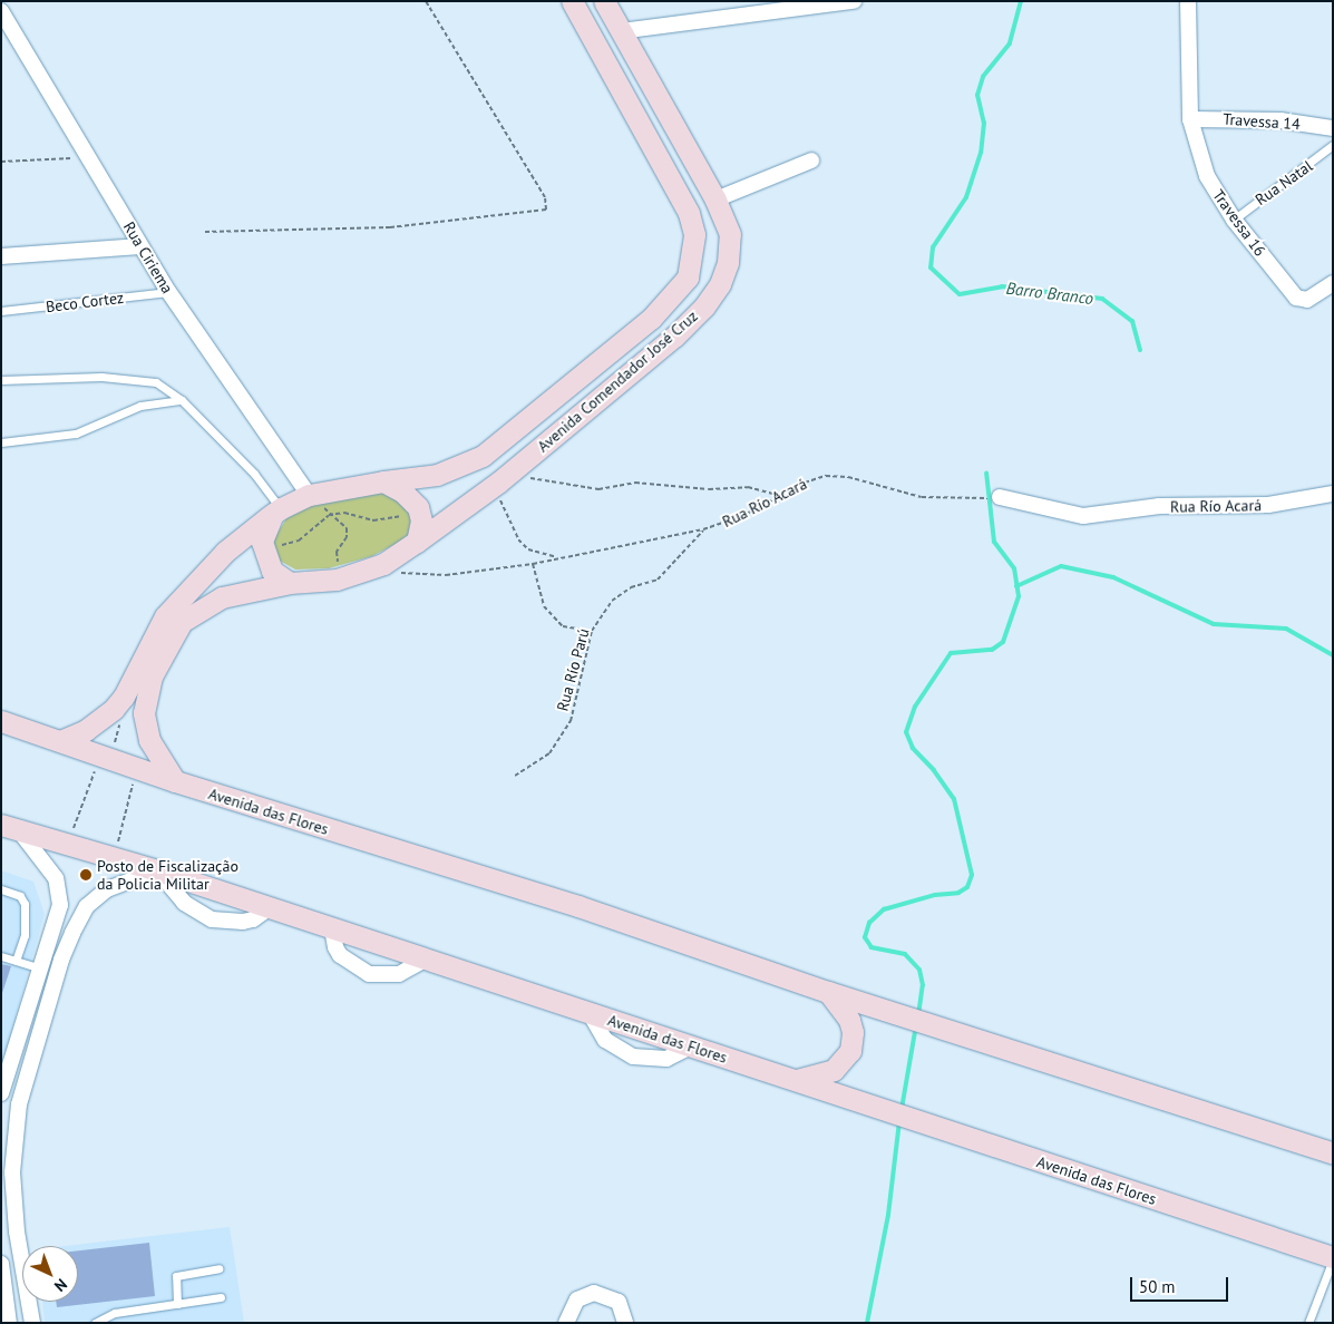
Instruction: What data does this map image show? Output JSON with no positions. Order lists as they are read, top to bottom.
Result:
{
  "streets": {
    "main road": ["Avenida Comendador José Cruz", "Avenida das Flores"],
    "street": [
      "Travessa 14",
      "Travessa 16",
      "Rua Ciriema",
      "Rua Río Acará"
    ],
    "lane": ["Rua Natal", "Beco Cortez"],
    "path": ["Rua Río Parú"]
  },
  "crossings": [
    ["Travessa 14", "Travessa 16"],
    ["Rua Natal", "Travessa 16"],
    ["Rua Ciriema", "Beco Cortez"],
    ["Rua Ciriema", "Avenida Comendador José Cruz"],
    ["Avenida Comendador José Cruz", "Rua Río Acará"],
    ["Rua Río Acará", "Rua Río Parú"]
  ],
  "water": ["Barro Branco"],
  "places": ["Posto de Fiscalização da Policia Militar"],
  "scale_bar": "50 m",
  "north": "bottom right"
}
